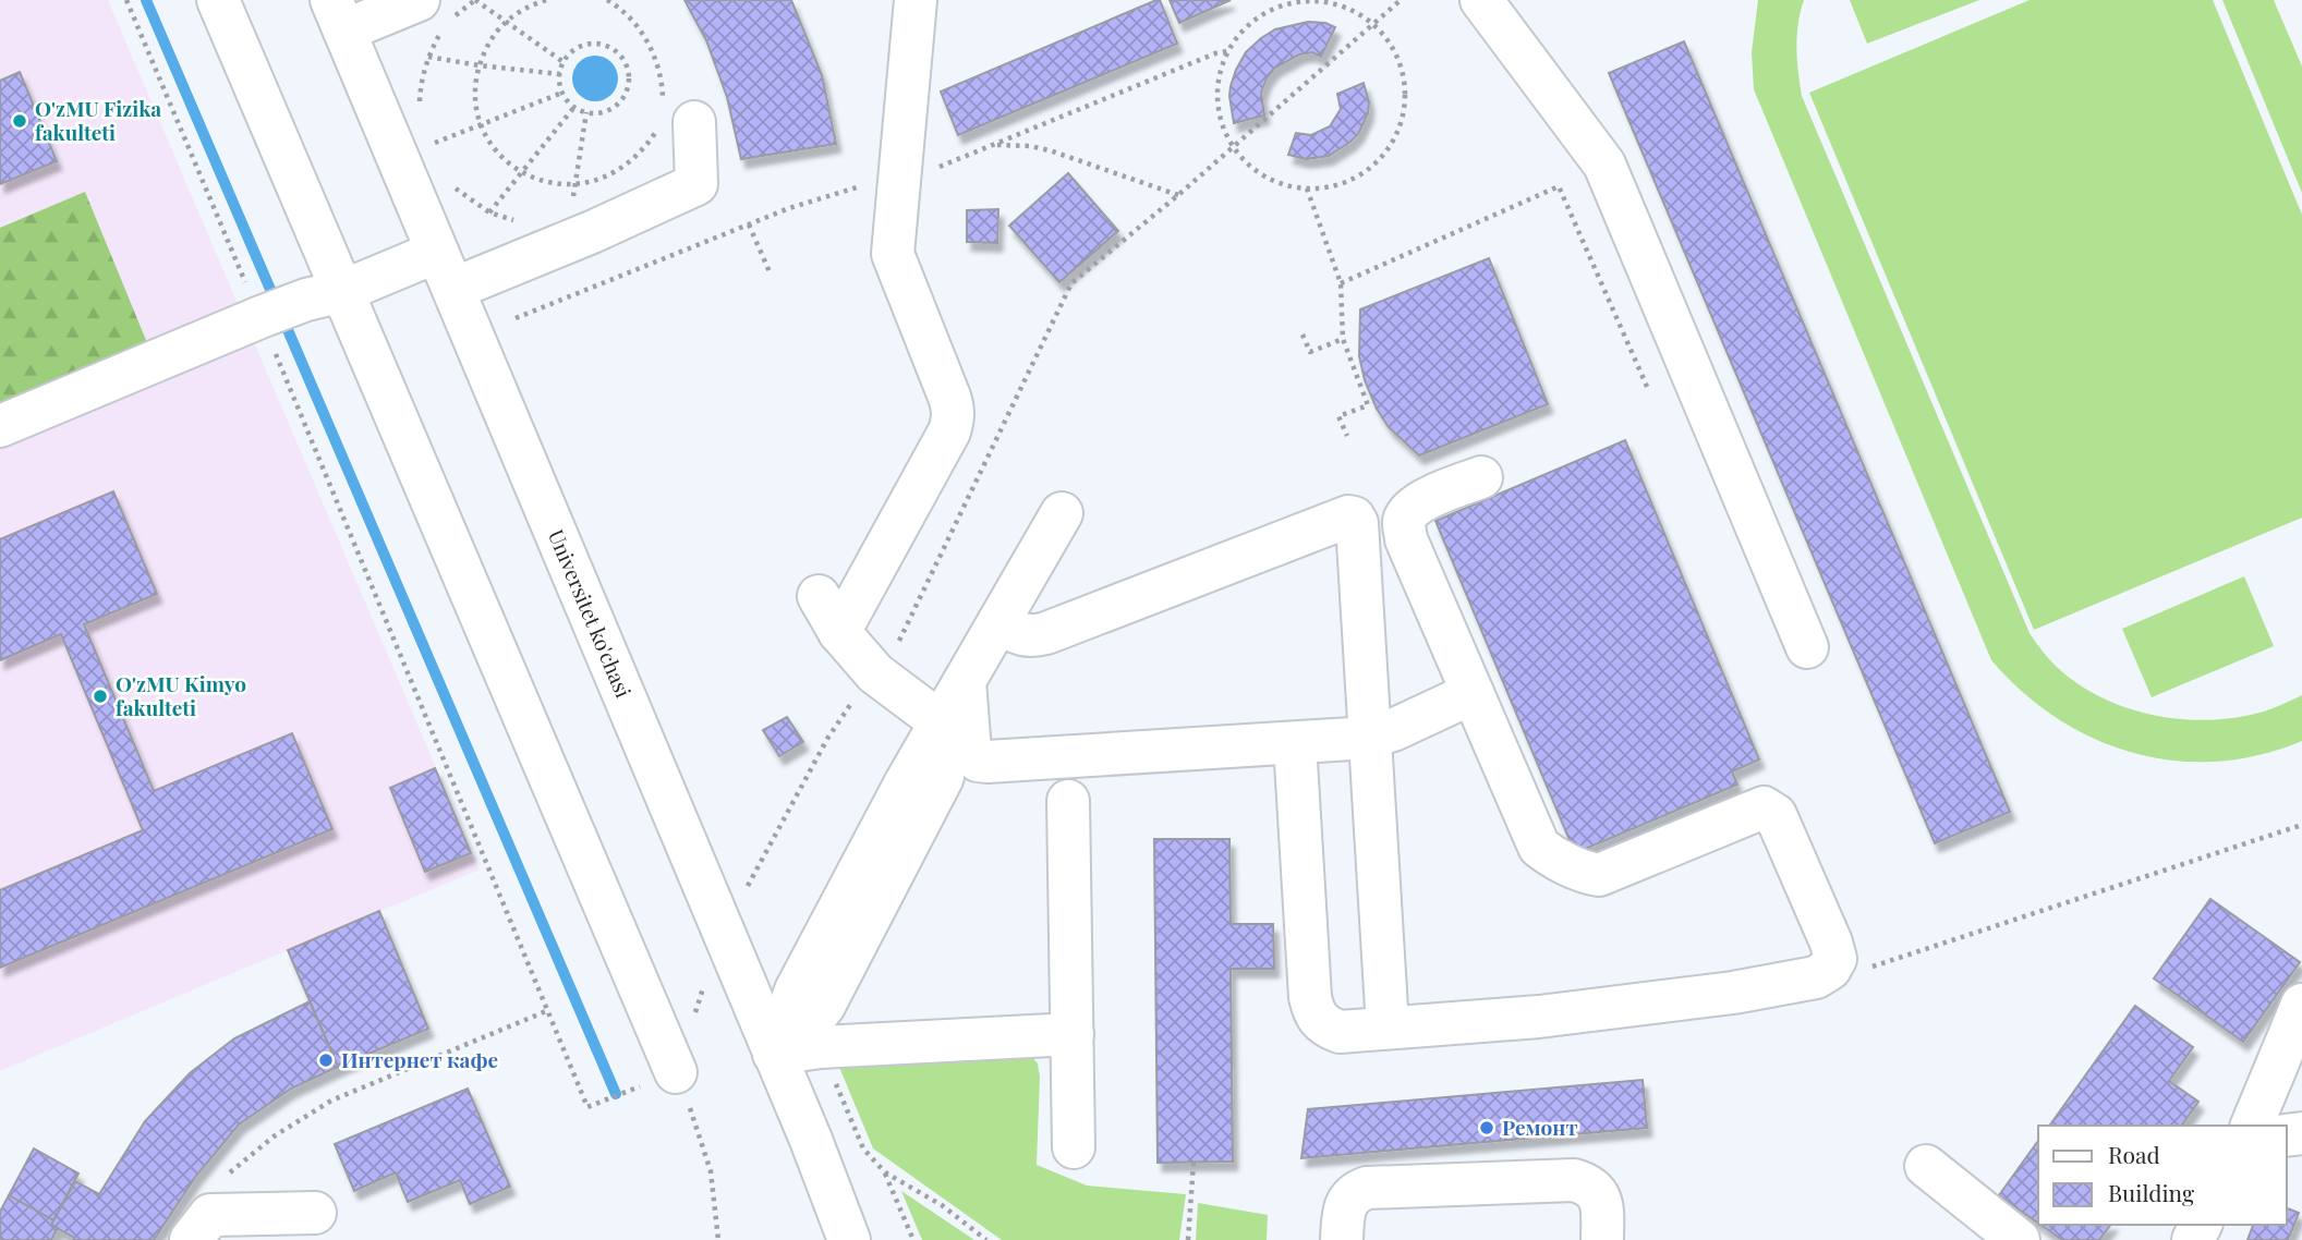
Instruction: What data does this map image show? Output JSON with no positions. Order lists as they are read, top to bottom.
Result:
{
  "streets": {
    "street": ["Universitet ko'chasi"]
  },
  "places": [
    "O'zMU Fizika fakulteti",
    "O'zMU Kimyo fakulteti",
    "Интернет кафе",
    "Ремонт"
  ],
  "legend": ["Road", "Building"]
}
